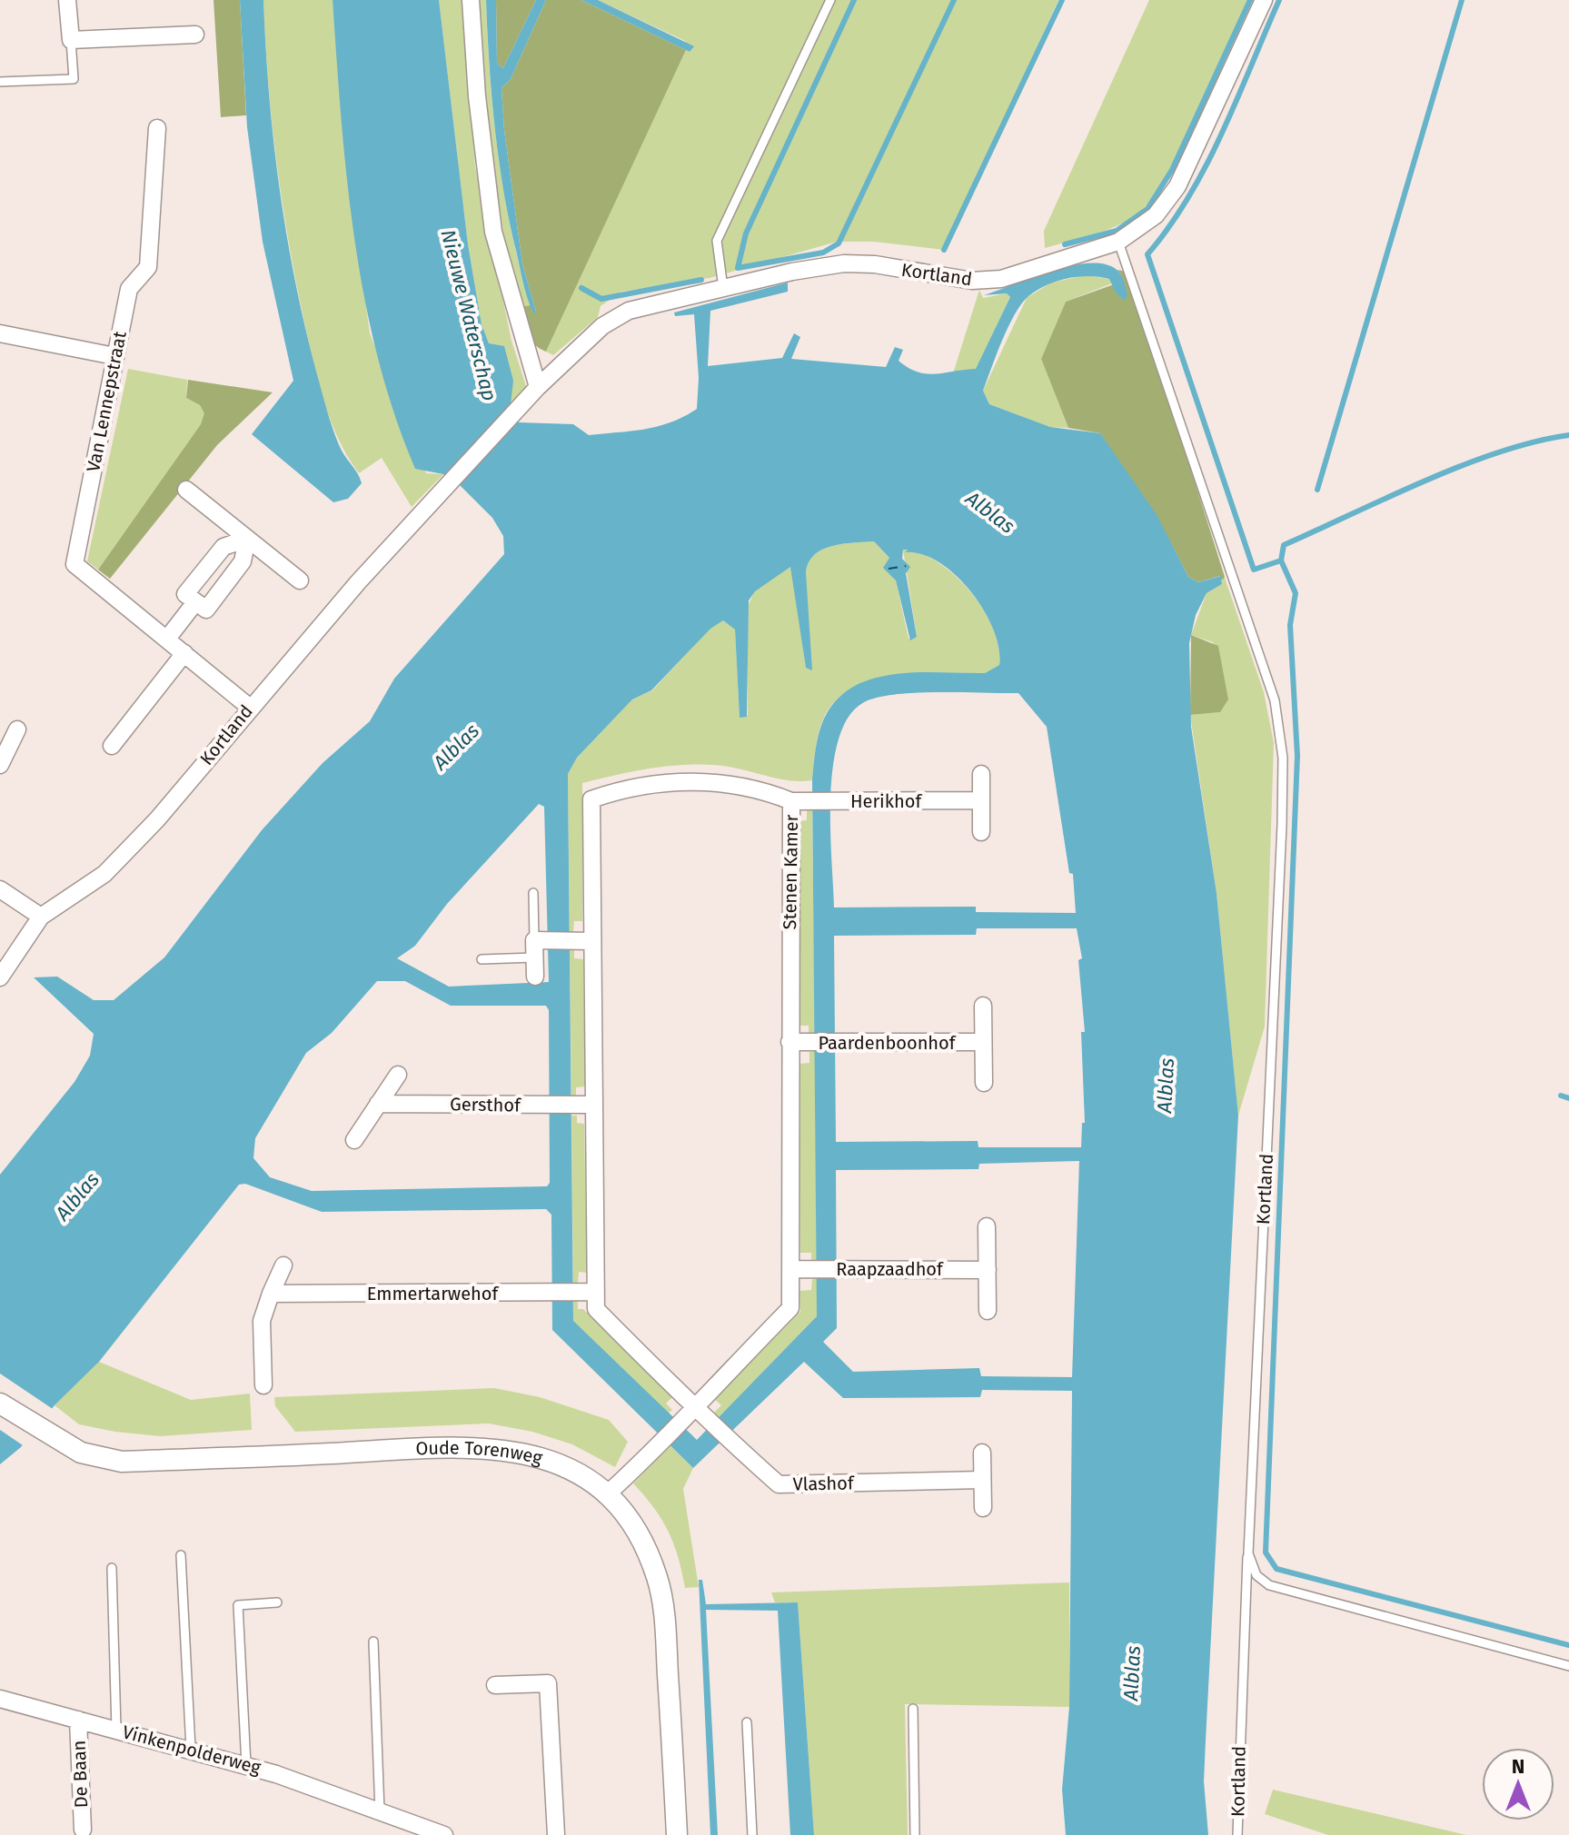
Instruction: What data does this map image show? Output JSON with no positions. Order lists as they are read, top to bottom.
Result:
{
  "streets": {
    "street": [
      "Kortland",
      "Van Lennepstraat",
      "Herikhof",
      "Stenen Kamer",
      "Paardenboonhof",
      "Gersthof",
      "Raapzaadhof",
      "Emmertarwehof",
      "Oude Torenweg",
      "Vlashof",
      "Vinkenpolderweg",
      "De Baan"
    ]
  },
  "crossings": [
    ["Kortland", "Van Lennepstraat"],
    ["Herikhof", "Stenen Kamer"],
    ["Stenen Kamer", "Paardenboonhof"],
    ["Stenen Kamer", "Gersthof"],
    ["Stenen Kamer", "Raapzaadhof"],
    ["Stenen Kamer", "Emmertarwehof"],
    ["Stenen Kamer", "Oude Torenweg"],
    ["Stenen Kamer", "Vlashof"],
    ["Vinkenpolderweg", "De Baan"]
  ],
  "water": ["Nieuwe Waterschap", "Alblas"],
  "north": "top"
}
